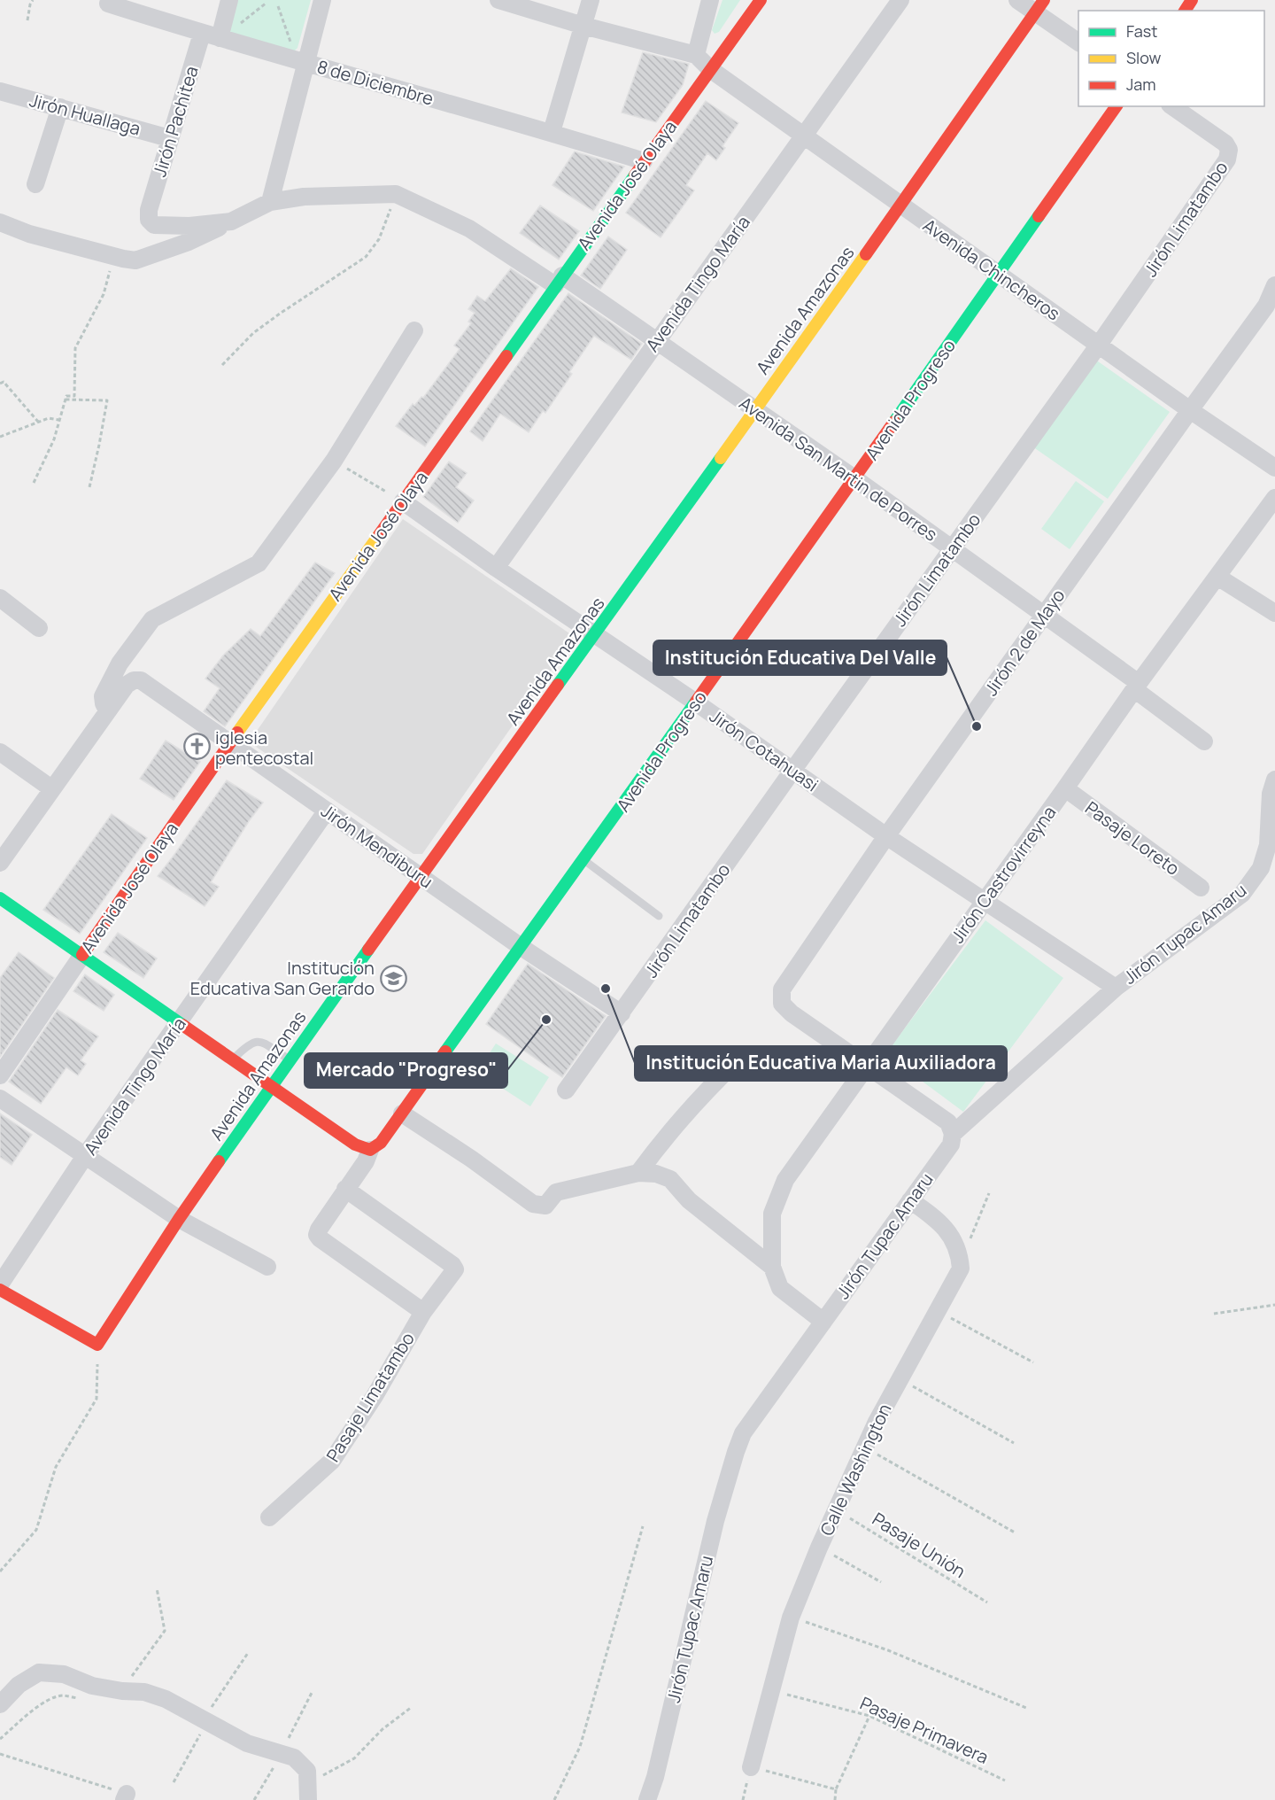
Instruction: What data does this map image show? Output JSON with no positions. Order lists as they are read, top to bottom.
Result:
{
  "streets": {
    "street": [
      "8 de Diciembre",
      "Jirón Huallaga",
      "Jirón Pachitea",
      "Avenida José Olaya",
      "Jirón Limatambo",
      "Avenida Chincheros",
      "Avenida Tingo María",
      "Avenida Amazonas",
      "Avenida Progreso",
      "Avenida San Martin de Porres",
      "Jirón 2 de Mayo",
      "Jirón Cotahuasi",
      "Pasaje Loreto",
      "Jirón Mendiburu",
      "Jirón Castrovirreyna",
      "Jirón Tupac Amaru",
      "Pasaje Limatambo",
      "Calle Washington"
    ],
    "path": ["Pasaje Unión", "Pasaje Primavera"]
  },
  "crossings": [
    ["8 de Diciembre", "Jirón Pachitea"],
    ["8 de Diciembre", "Avenida José Olaya"],
    ["Jirón Huallaga", "Jirón Pachitea"],
    ["Avenida José Olaya", "Avenida Chincheros"],
    ["Avenida José Olaya", "Avenida San Martin de Porres"],
    ["Avenida José Olaya", "Jirón Cotahuasi"],
    ["Avenida José Olaya", "Jirón Mendiburu"],
    ["Jirón Limatambo", "Avenida Chincheros"],
    ["Jirón Limatambo", "Avenida San Martin de Porres"],
    ["Jirón Limatambo", "Jirón Cotahuasi"],
    ["Jirón Limatambo", "Jirón Mendiburu"],
    ["Avenida Chincheros", "Avenida Tingo María"],
    ["Avenida Chincheros", "Avenida Amazonas"],
    ["Avenida Chincheros", "Avenida Progreso"],
    ["Avenida Chincheros", "Jirón 2 de Mayo"],
    ["Avenida Tingo María", "Avenida San Martin de Porres"],
    ["Avenida Tingo María", "Jirón Cotahuasi"],
    ["Avenida Tingo María", "Jirón Mendiburu"],
    ["Avenida Amazonas", "Avenida San Martin de Porres"],
    ["Avenida Amazonas", "Jirón Cotahuasi"],
    ["Avenida Amazonas", "Jirón Mendiburu"],
    ["Avenida Progreso", "Avenida San Martin de Porres"],
    ["Avenida Progreso", "Jirón Cotahuasi"],
    ["Avenida Progreso", "Jirón Mendiburu"],
    ["Avenida Progreso", "Pasaje Limatambo"],
    ["Avenida San Martin de Porres", "Jirón 2 de Mayo"],
    ["Avenida San Martin de Porres", "Jirón Castrovirreyna"],
    ["Jirón 2 de Mayo", "Jirón Cotahuasi"],
    ["Jirón 2 de Mayo", "Jirón Castrovirreyna"],
    ["Jirón Cotahuasi", "Jirón Castrovirreyna"],
    ["Jirón Cotahuasi", "Jirón Tupac Amaru"],
    ["Pasaje Loreto", "Jirón Castrovirreyna"],
    ["Calle Washington", "Pasaje Unión"],
    ["Calle Washington", "Pasaje Primavera"]
  ],
  "places": {
    "other": ["Institución Educativa Del Valle", "Institución Educativa Maria Auxiliadora", "Mercado \"Progreso\""],
    "church": ["iglesia pentecostal"],
    "school or university": ["Institución Educativa San Gerardo"]
  },
  "legend": ["Fast", "Slow", "Jam"]
}
